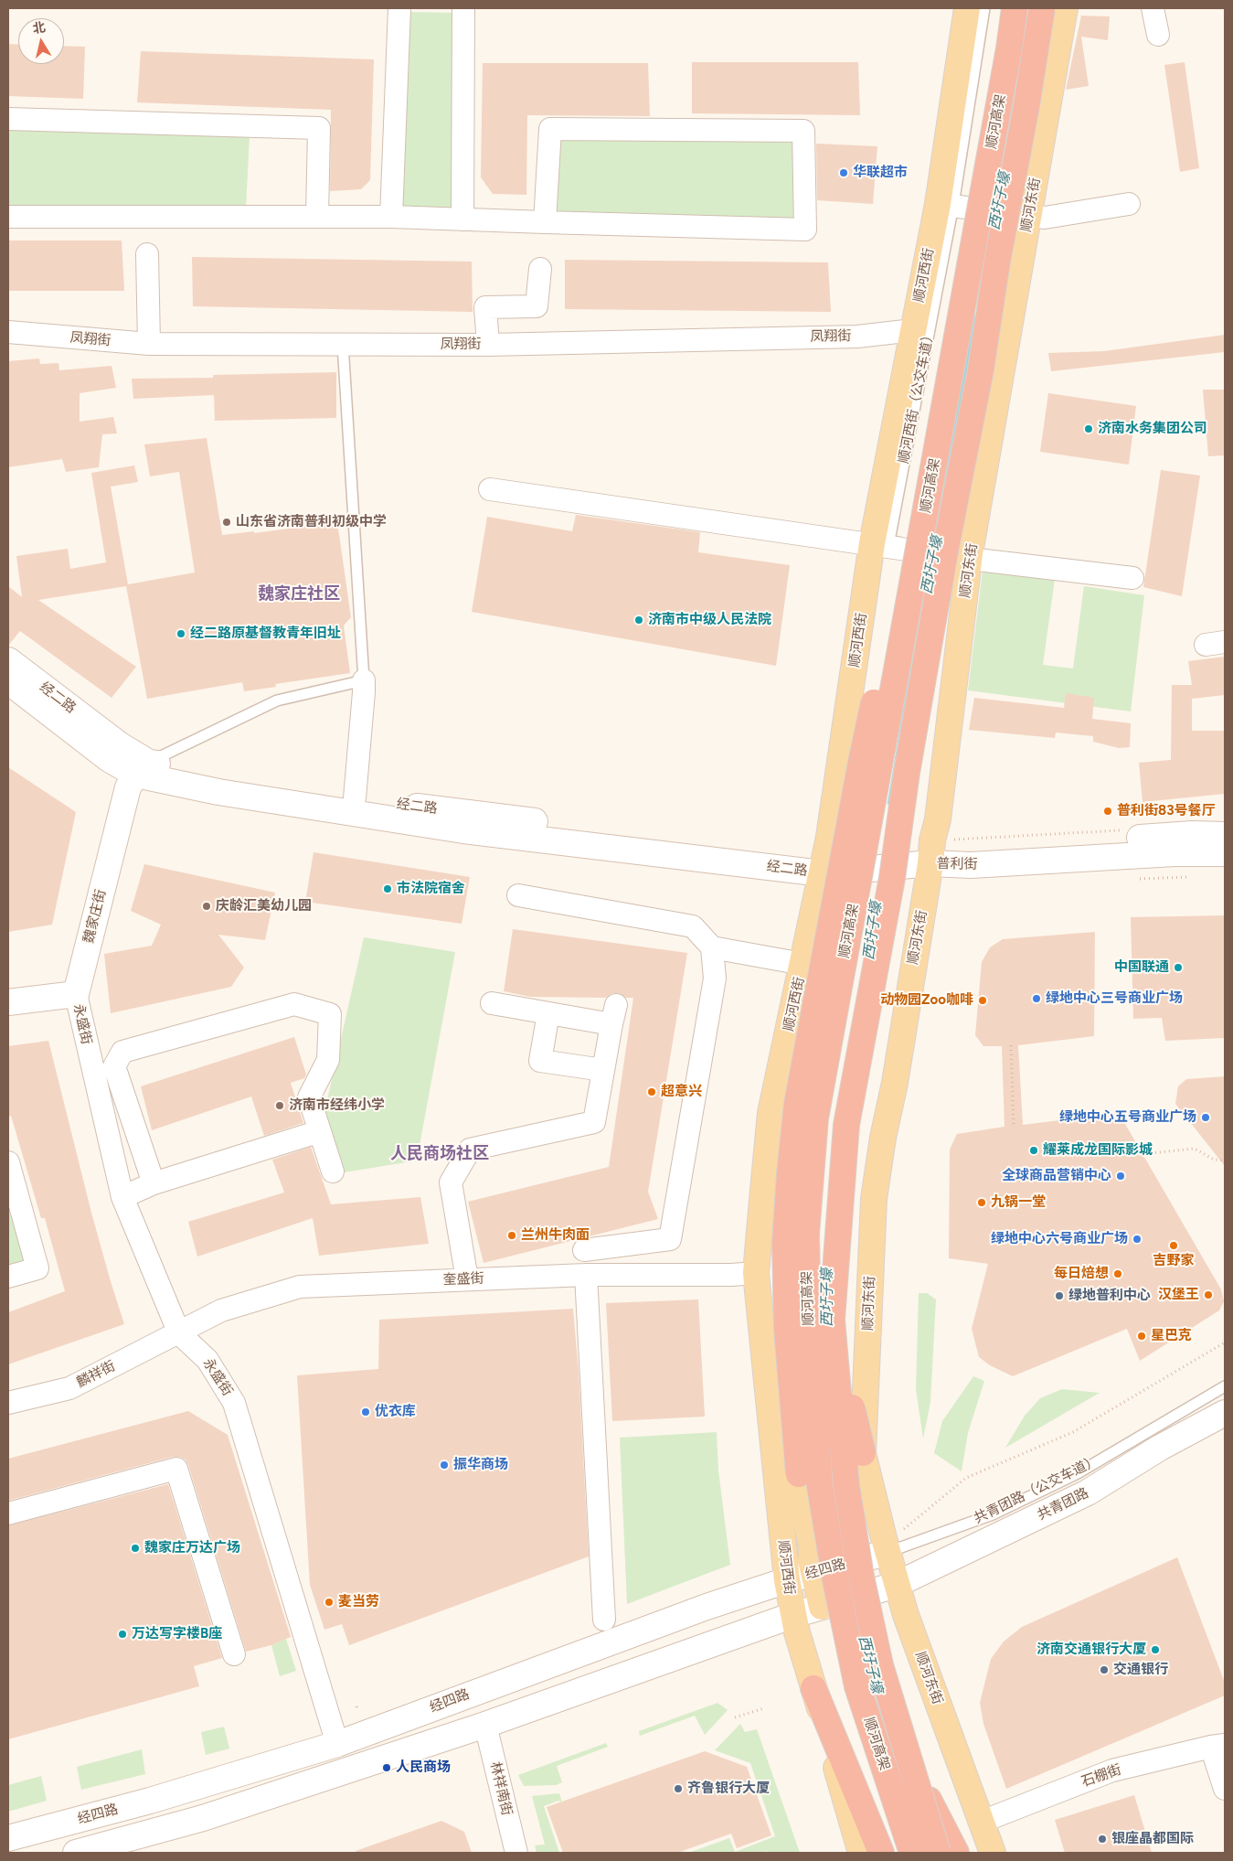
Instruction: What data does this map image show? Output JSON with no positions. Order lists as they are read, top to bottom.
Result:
{
  "streets": {
    "highway": ["顺河高架"],
    "main road": ["顺河东街", "顺河西街"],
    "street": [
      "凤翔街",
      "经二路",
      "普利街",
      "魏家庄街",
      "永盛街",
      "奎盛街",
      "麟祥街",
      "共青团路",
      "经四路",
      "石棚街",
      "林祥南街"
    ],
    "lane": ["顺河西街（公交车道）", "共青团路（公交车道）"]
  },
  "crossings": [
    ["顺河东街", "普利街"],
    ["顺河东街", "共青团路（公交车道）"],
    ["顺河东街", "共青团路"],
    ["顺河东街", "经四路"],
    ["顺河东街", "石棚街"],
    ["顺河西街", "凤翔街"],
    ["顺河西街", "顺河西街（公交车道）"],
    ["顺河西街", "经二路"],
    ["顺河西街", "奎盛街"],
    ["顺河西街", "经四路"],
    ["经二路", "魏家庄街"],
    ["魏家庄街", "永盛街"],
    ["永盛街", "奎盛街"],
    ["永盛街", "麟祥街"],
    ["永盛街", "经四路"],
    ["奎盛街", "麟祥街"],
    ["共青团路（公交车道）", "经四路"]
  ],
  "districts": ["魏家庄社区", "人民商场社区"],
  "water": ["西圩子壕"],
  "places": [
    "华联超市",
    "济南水务集团公司",
    "山东省济南普利初级中学",
    "济南市中级人民法院",
    "经二路原基督教青年旧址",
    "普利街83号餐厅",
    "市法院宿舍",
    "庆龄汇美幼儿园",
    "中国联通",
    "绿地中心三号商业广场",
    "动物园Zoo咖啡",
    "超意兴",
    "济南市经纬小学",
    "绿地中心五号商业广场",
    "耀莱成龙国际影城",
    "全球商品营销中心",
    "九锅一堂",
    "兰州牛肉面",
    "绿地中心六号商业广场",
    "吉野家",
    "每日焙想",
    "汉堡王",
    "绿地普利中心",
    "星巴克",
    "优衣库",
    "振华商场",
    "魏家庄万达广场",
    "麦当劳",
    "万达写字楼B座",
    "济南交通银行大厦",
    "交通银行",
    "人民商场",
    "齐鲁银行大厦",
    "银座晶都国际"
  ],
  "north": "top"
}
